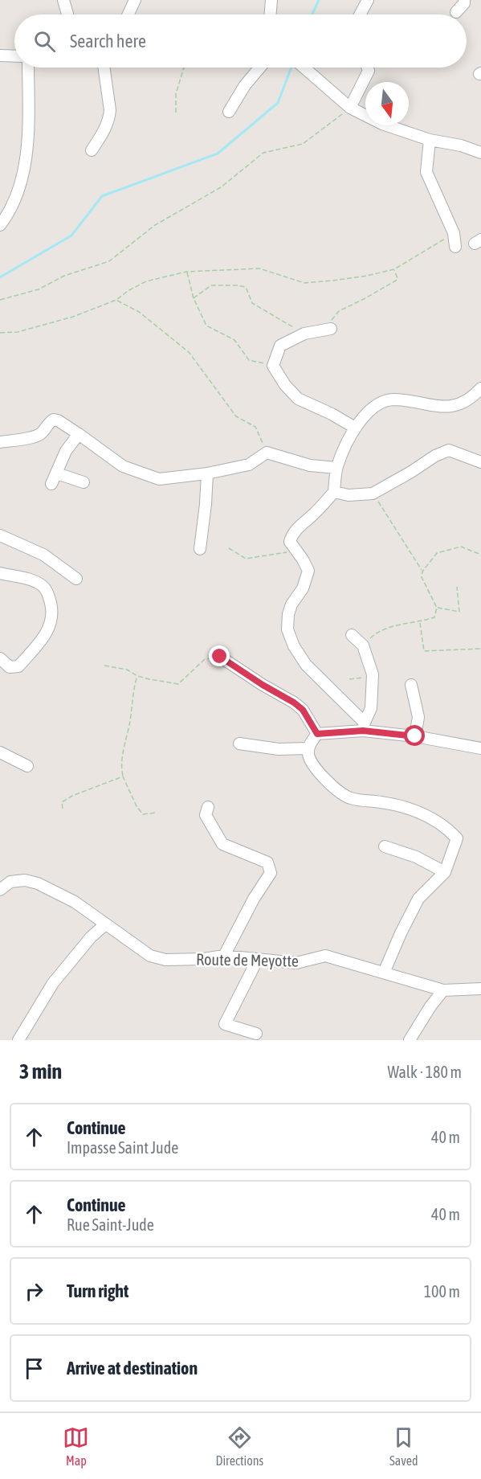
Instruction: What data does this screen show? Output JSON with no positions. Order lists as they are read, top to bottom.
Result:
{
  "streets": {
    "street": ["Route de Meyotte"]
  },
  "north": "bottom",
  "page": {
    "search": "Search here",
    "heading": ["3 min", "Walk · 180 m"],
    "list": [
      ["Continue", "Impasse Saint Jude", "40 m"],
      ["Continue", "Rue Saint-Jude", "40 m"],
      ["Turn right", "100 m"],
      "Arrive at destination"
    ],
    "nav": ["Map", "Directions", "Saved"]
  }
}
